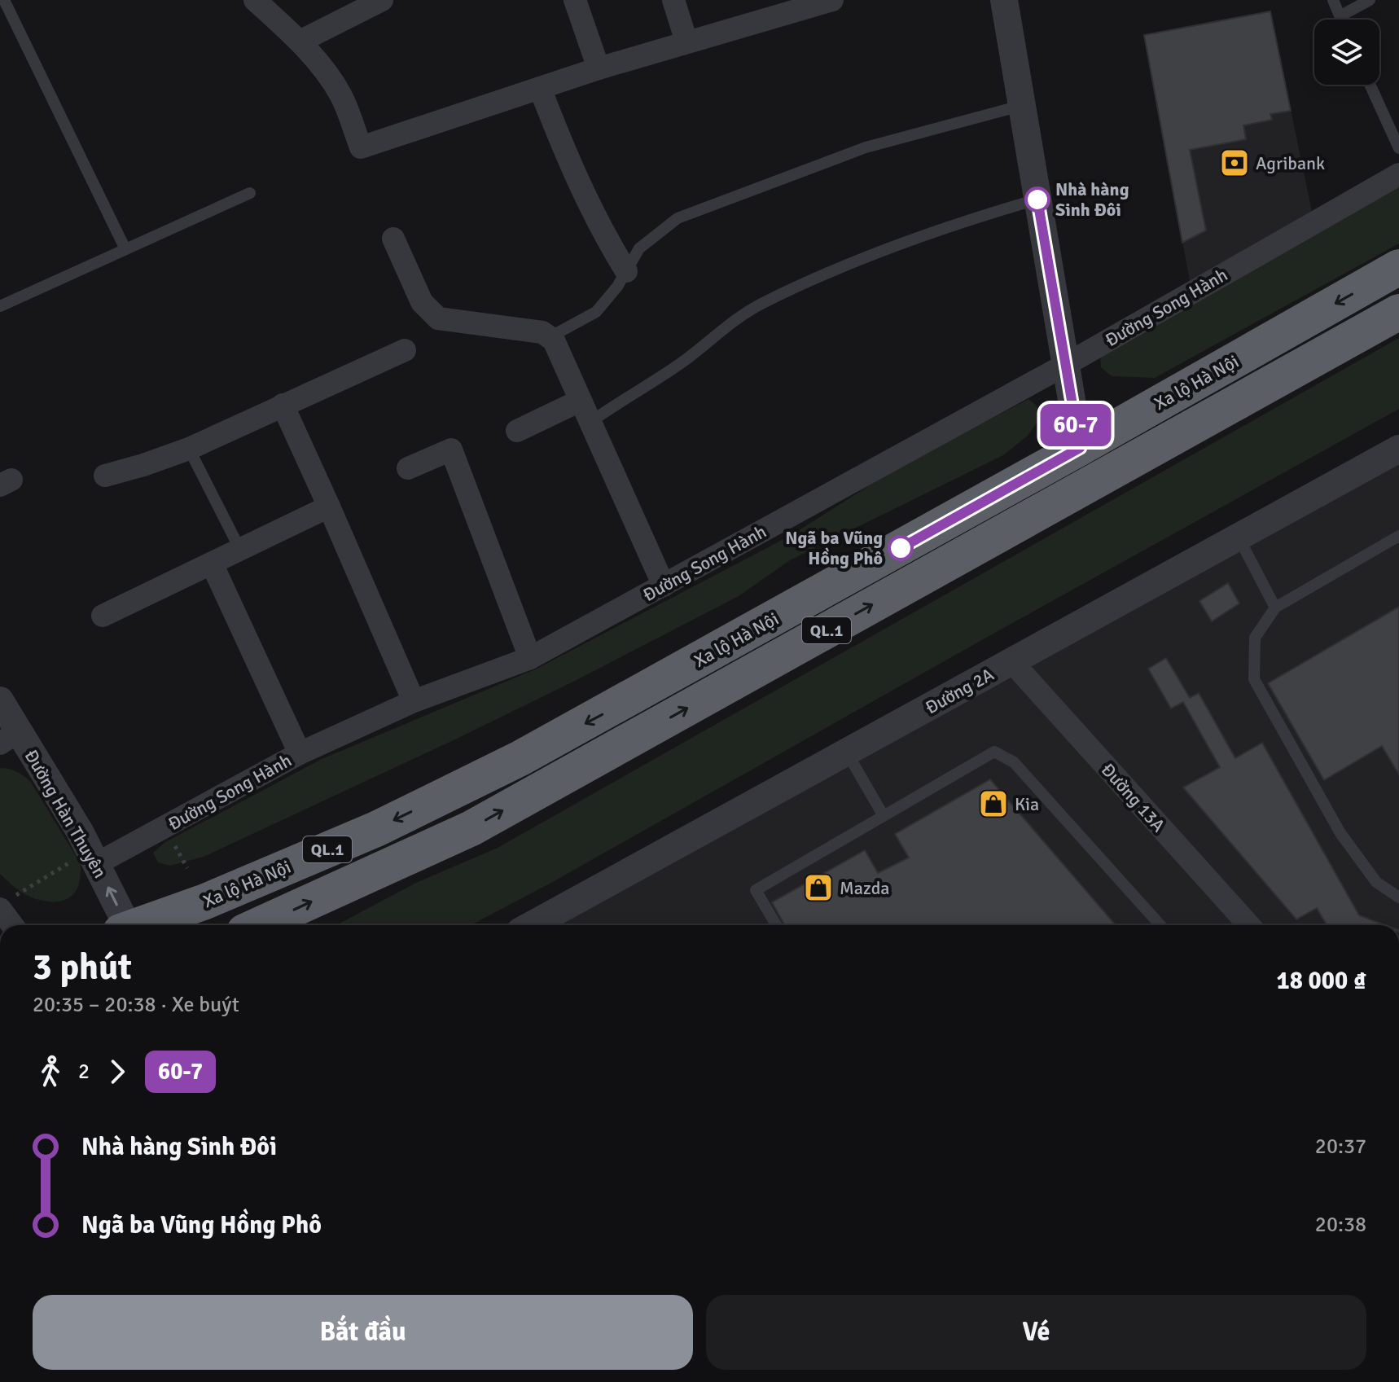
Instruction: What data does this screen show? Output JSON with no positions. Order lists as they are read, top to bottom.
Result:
{
  "streets": {
    "highway": ["Xa lộ Hà Nội", "QL.1"],
    "street": [
      "Đường Song Hành",
      "Đường 2A",
      "Đường 13A",
      "Đường Hàn Thuyên"
    ]
  },
  "crossings": [
    ["Đường Song Hành", "Đường Hàn Thuyên"],
    ["Đường 2A", "Đường 13A"]
  ],
  "places": {
    "bank": ["Agribank"],
    "other": ["Nhà hàng Sinh Đôi", "Ngã ba Vũng Hồng Phô"],
    "shop": ["Kia", "Mazda"]
  },
  "lines": ["bus line 60-7"],
  "page": {
    "on_map": "60-7",
    "heading": ["3 phút", "20:35 – 20:38 · Xe buýt", "18 000 ₫"],
    "legs": ["2", "60-7"],
    "list": [
      {
        "name": "Nhà hàng Sinh Đôi",
        "value": "20:37"
      },
      {
        "name": "Ngã ba Vũng Hồng Phô",
        "value": "20:38"
      }
    ],
    "buttons": ["Bắt đầu", "Vé"]
  }
}
